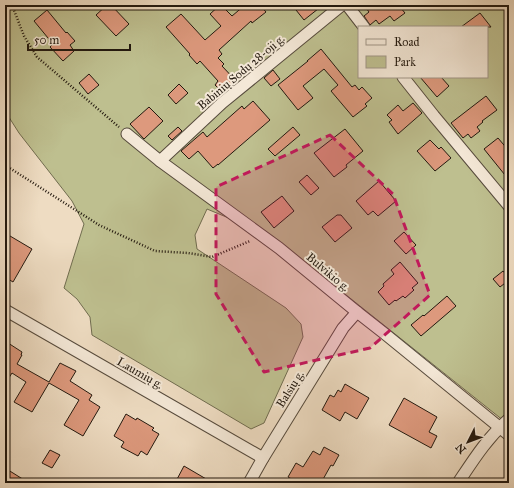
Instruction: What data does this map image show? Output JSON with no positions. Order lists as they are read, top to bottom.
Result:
{
  "streets": {
    "street": [
      "Babinių Sodų 28-oji g.",
      "Bulvikio g.",
      "Laumių g.",
      "Balsių g."
    ]
  },
  "crossings": [
    ["Babinių Sodų 28-oji g.", "Bulvikio g."],
    ["Bulvikio g.", "Balsių g."],
    ["Laumių g.", "Balsių g."]
  ],
  "legend": ["Road", "Park"],
  "scale_bar": "50 m",
  "north": "bottom left"
}
